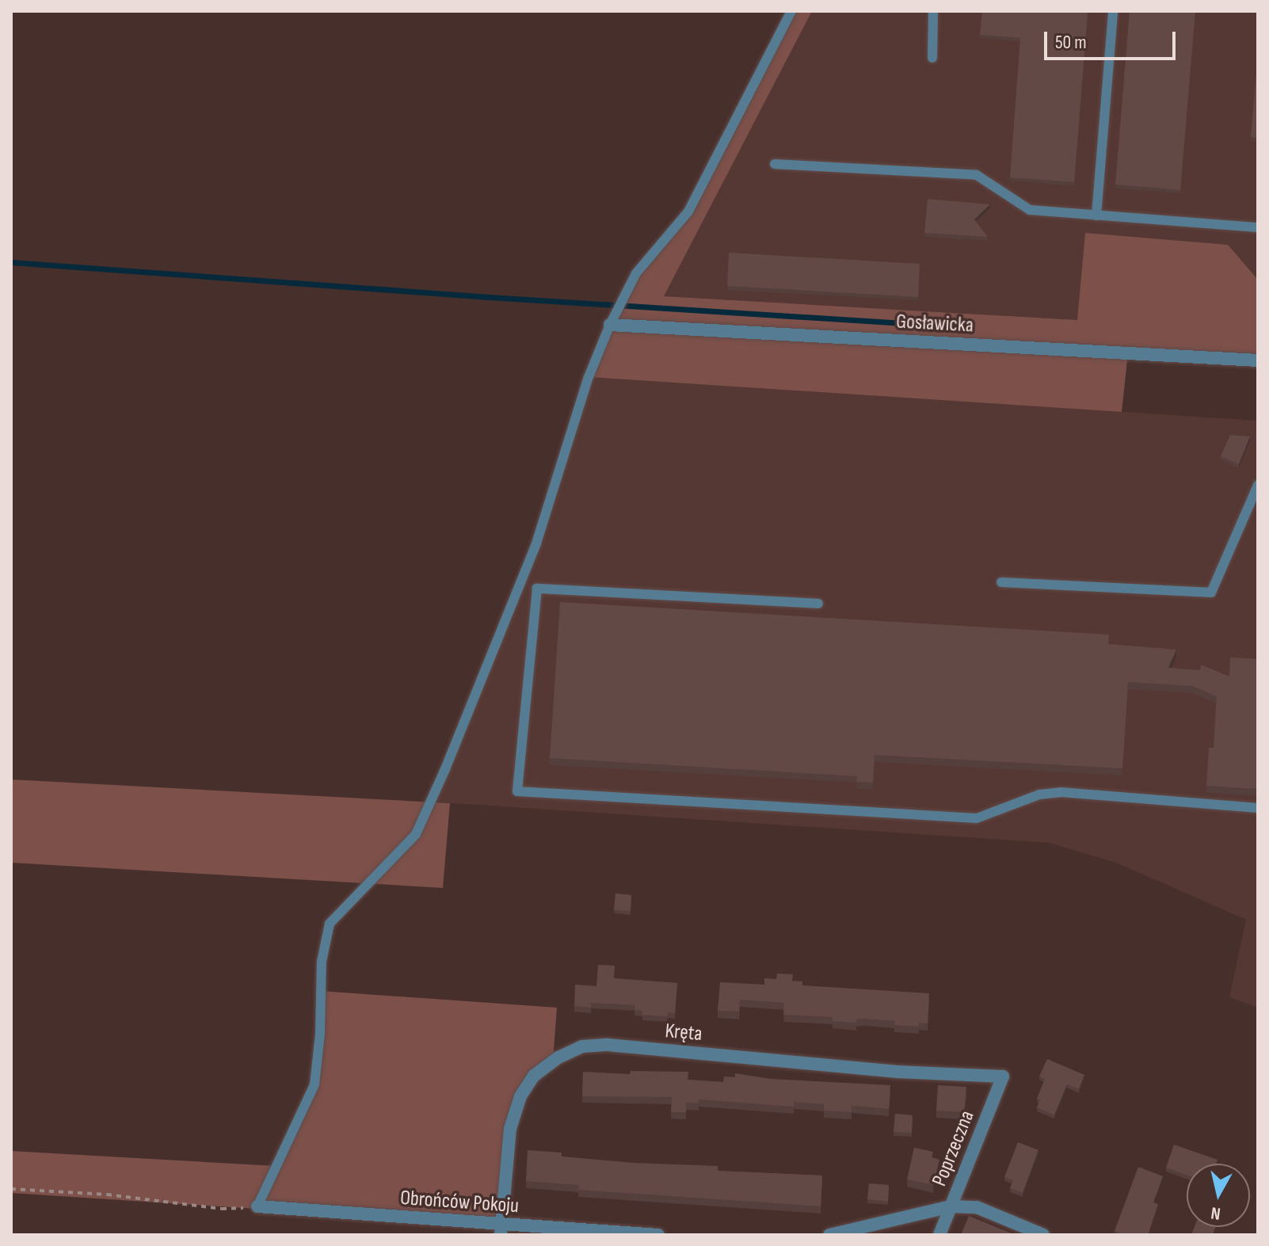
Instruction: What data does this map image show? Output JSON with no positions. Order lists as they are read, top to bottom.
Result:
{
  "streets": {
    "street": [
      "Gosławicka",
      "Kręta",
      "Poprzeczna",
      "Obrońców Pokoju"
    ]
  },
  "crossings": [
    ["Kręta", "Poprzeczna"],
    ["Kręta", "Obrońców Pokoju"]
  ],
  "scale_bar": "50 m",
  "north": "bottom"
}
